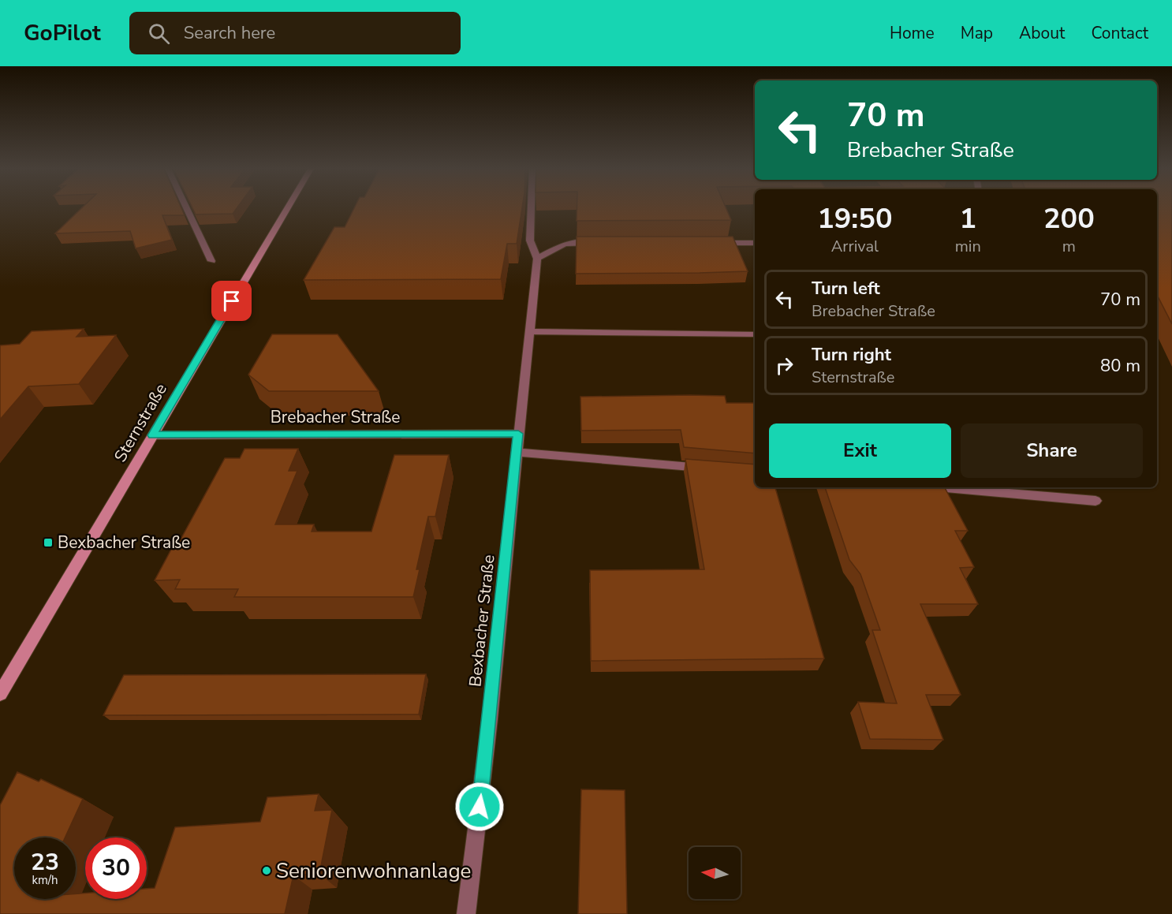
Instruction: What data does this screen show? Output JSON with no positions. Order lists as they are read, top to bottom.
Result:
{
  "streets": {
    "main road": ["Sternstraße"],
    "street": ["Brebacher Straße", "Bexbacher Straße"]
  },
  "crossings": [
    ["Brebacher Straße", "Sternstraße"],
    ["Brebacher Straße", "Bexbacher Straße"]
  ],
  "places": {
    "transit": ["Bexbacher Straße"],
    "other": ["Seniorenwohnanlage"]
  },
  "north": "left",
  "page": {
    "header": "GoPilot",
    "search": "Search here",
    "nav": [
      "Home",
      "Map",
      "About",
      "Contact"
    ],
    "turn": ["70 m", "Brebacher Straße"],
    "eta": [
      "19:50",
      "Arrival",
      "1",
      "min",
      "200",
      "m"
    ],
    "list": [
      {
        "name": "Turn left",
        "note": "Brebacher Straße",
        "value": "70 m"
      },
      {
        "name": "Turn right",
        "note": "Sternstraße",
        "value": "80 m"
      }
    ],
    "buttons": ["Exit", "Share"],
    "speed": "23 km/h",
    "limit": "30"
  }
}
